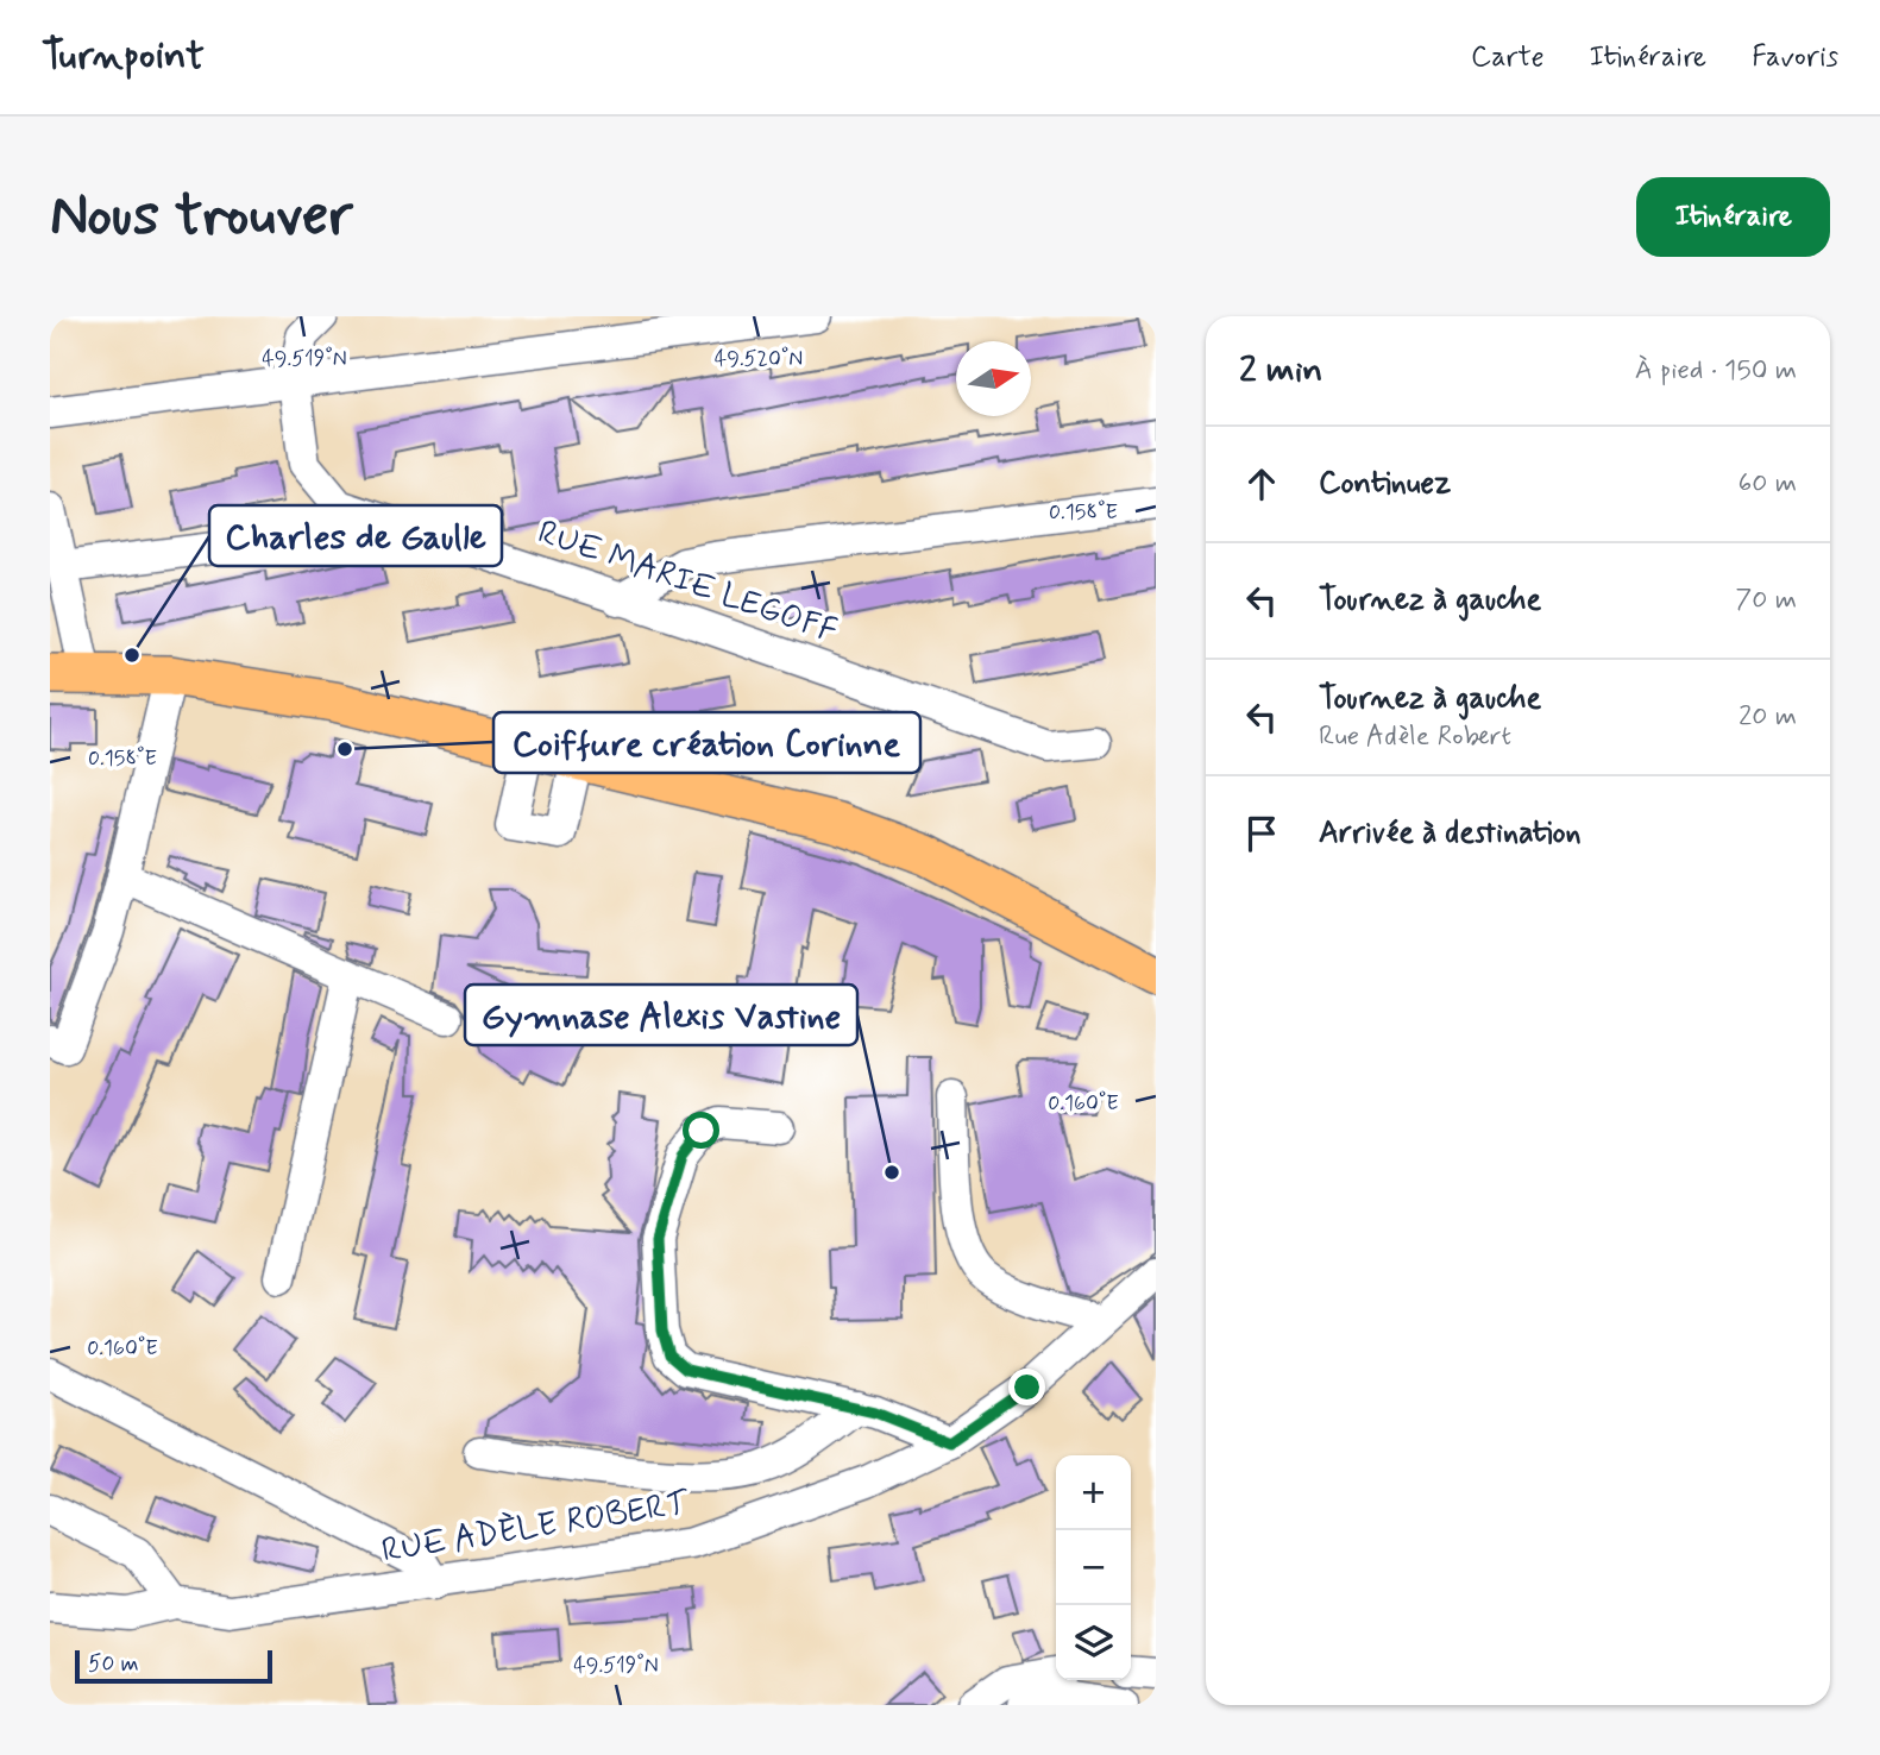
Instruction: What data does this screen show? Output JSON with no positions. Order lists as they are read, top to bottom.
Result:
{
  "streets": {
    "street": ["RUE MARIE LEGOFF", "RUE ADÈLE ROBERT"]
  },
  "places": ["Charles de Gaulle", "Coiffure création Corinne", "Gymnase Alexis Vastine"],
  "scale_bar": "50 m",
  "north": "right",
  "page": {
    "header": "Turnpoint",
    "nav": ["Carte", "Itinéraire", "Favoris"],
    "buttons": "Itinéraire",
    "title": "Nous trouver",
    "heading": ["2 min", "À pied · 150 m"],
    "list": [
      ["Continuez", "60 m"],
      ["Tournez à gauche", "70 m"],
      ["Tournez à gauche", "Rue Adèle Robert", "20 m"],
      "Arrivée à destination"
    ],
    "map_buttons": ["+", "−"],
    "scale": "50 m"
  },
  "coordinates": [
    "49.519°N",
    "49.520°N",
    "0.158°E",
    "0.160°E"
  ]
}
